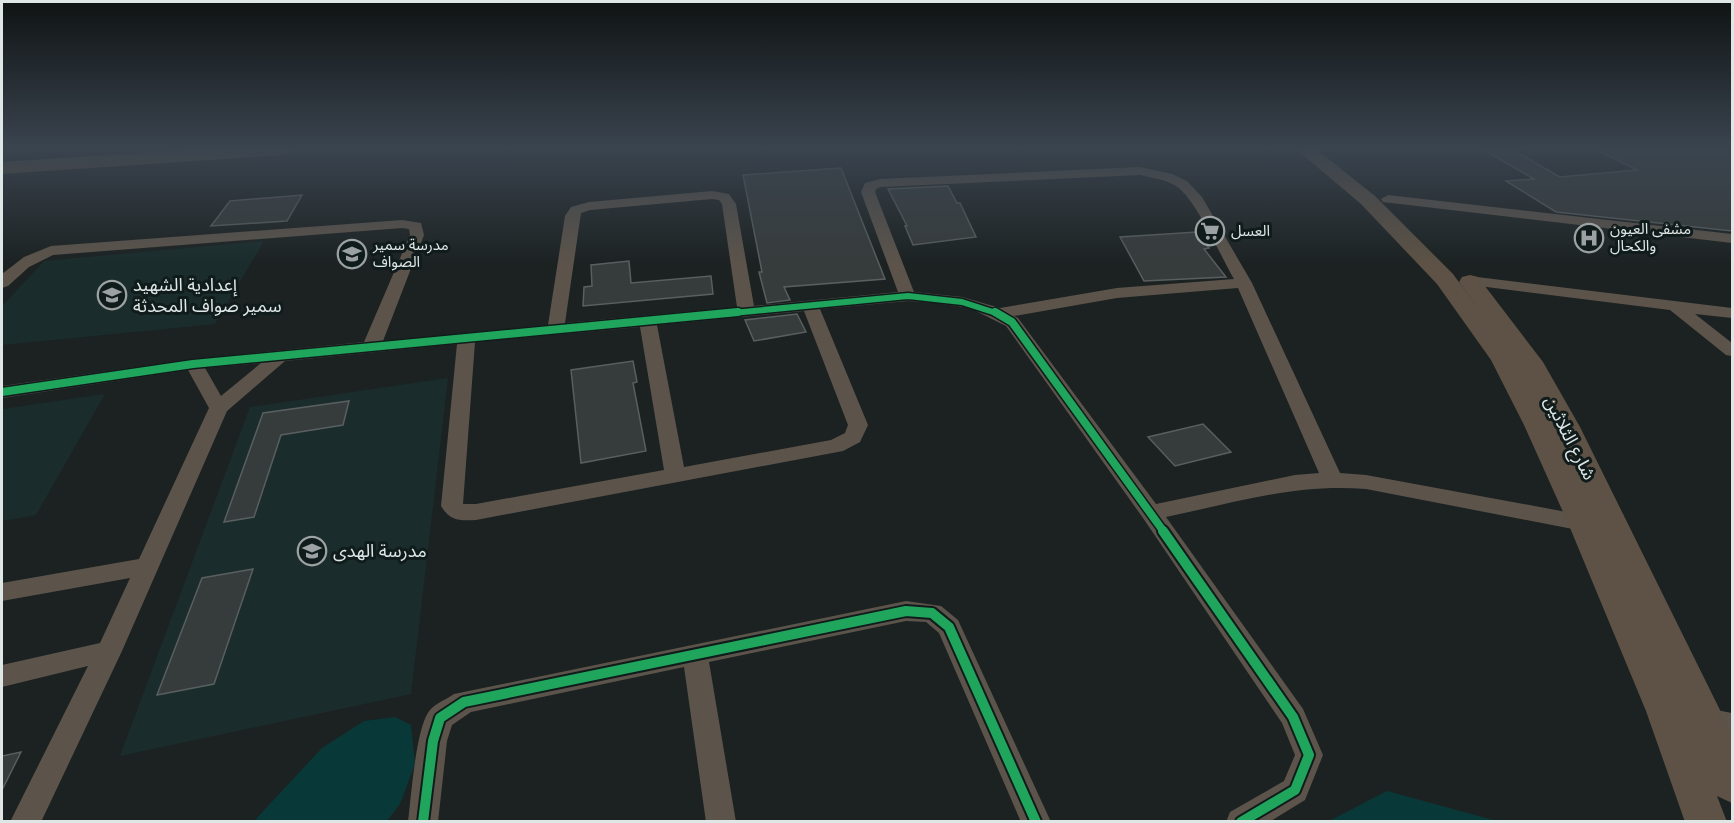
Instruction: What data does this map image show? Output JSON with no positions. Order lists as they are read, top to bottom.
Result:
{
  "streets": {
    "main road": ["شارع الثلاثين"]
  },
  "places": {
    "supermarket": ["العسل"],
    "hospital": ["مشفى العيون والكحال"],
    "school or university": ["مدرسة سمير الصواف", "إعدادية الشهيد سمير صواف المحدثة", "مدرسة الهدى"]
  }
}
